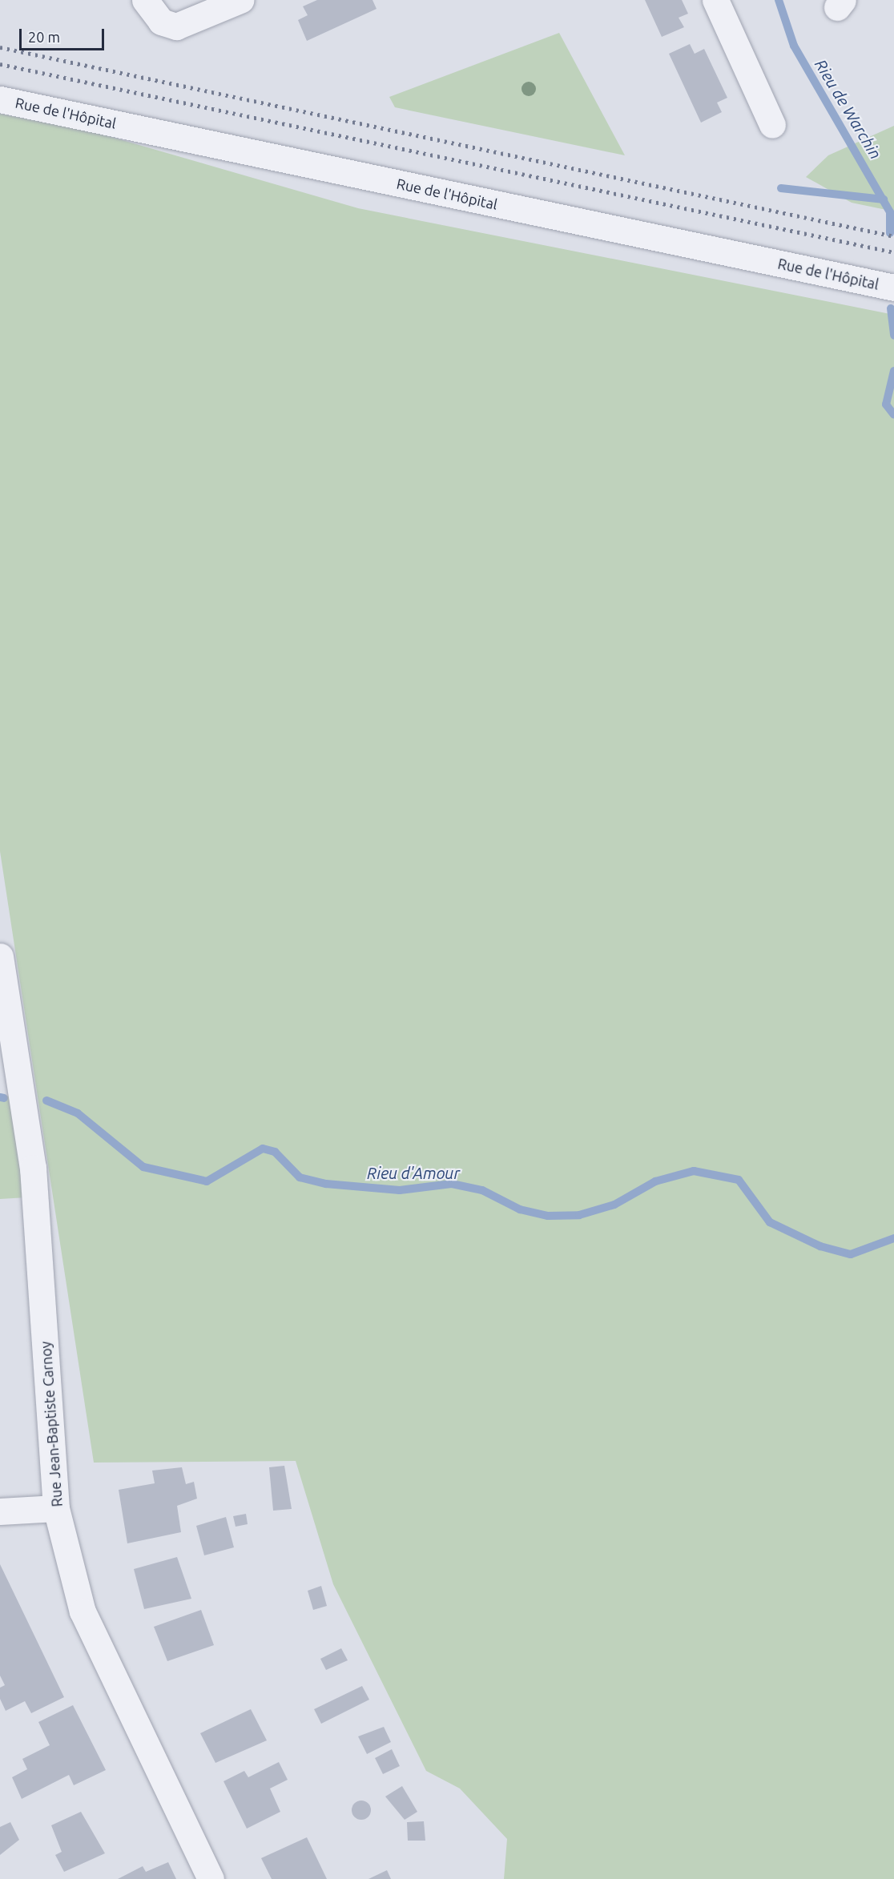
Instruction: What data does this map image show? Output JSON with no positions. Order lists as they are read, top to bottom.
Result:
{
  "streets": {
    "street": ["Rue de l'Hôpital", "Rue Jean-Baptiste Carnoy"]
  },
  "water": ["Rieu de Warchin", "Rieu d'Amour"],
  "scale_bar": "20 m"
}
